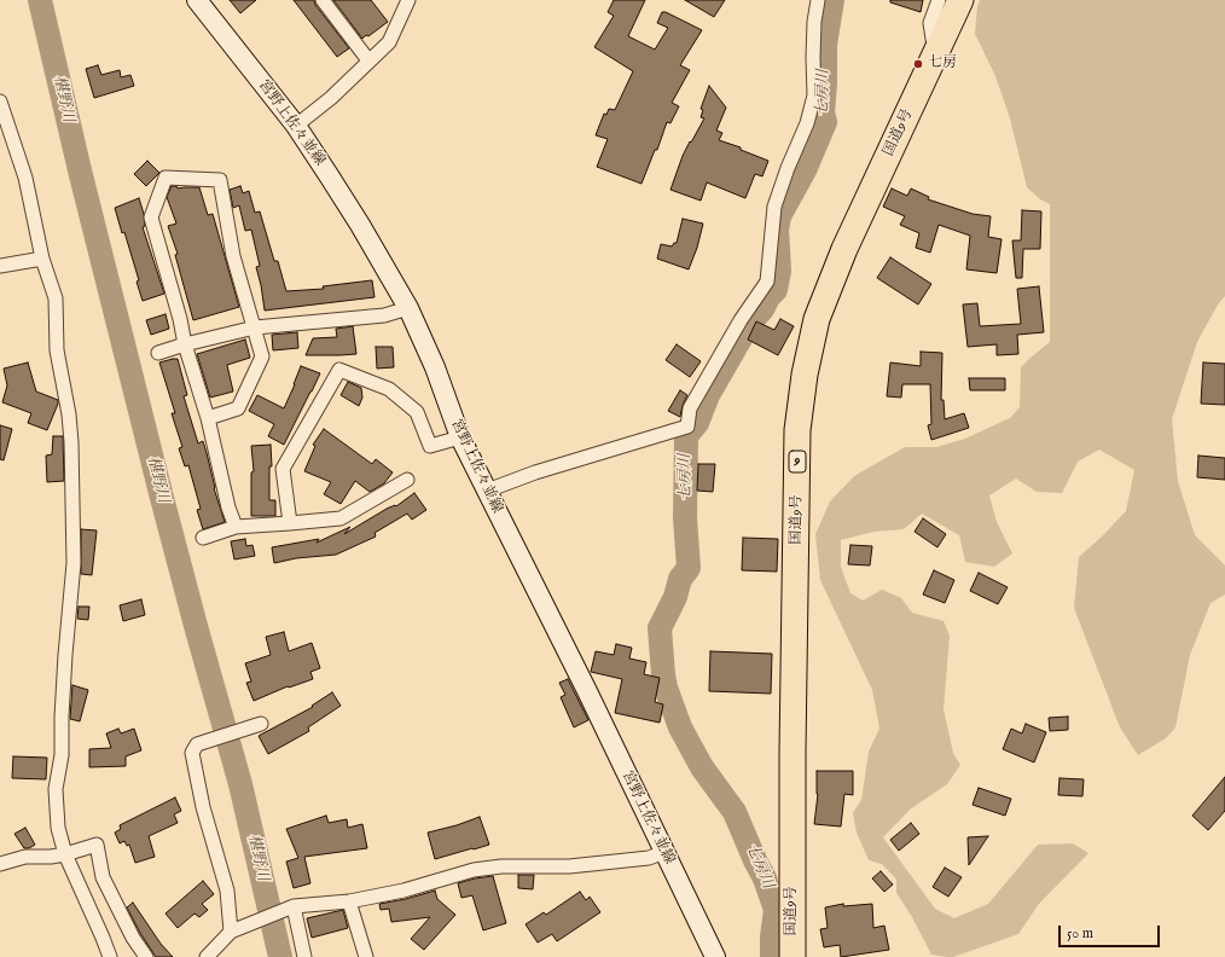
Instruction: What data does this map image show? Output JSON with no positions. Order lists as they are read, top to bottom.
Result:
{
  "streets": {
    "highway": ["国道9号", "9"],
    "main road": ["宮野上佐々並線"]
  },
  "water": ["七房川", "椹野川"],
  "places": ["七房"],
  "scale_bar": "50 m"
}
